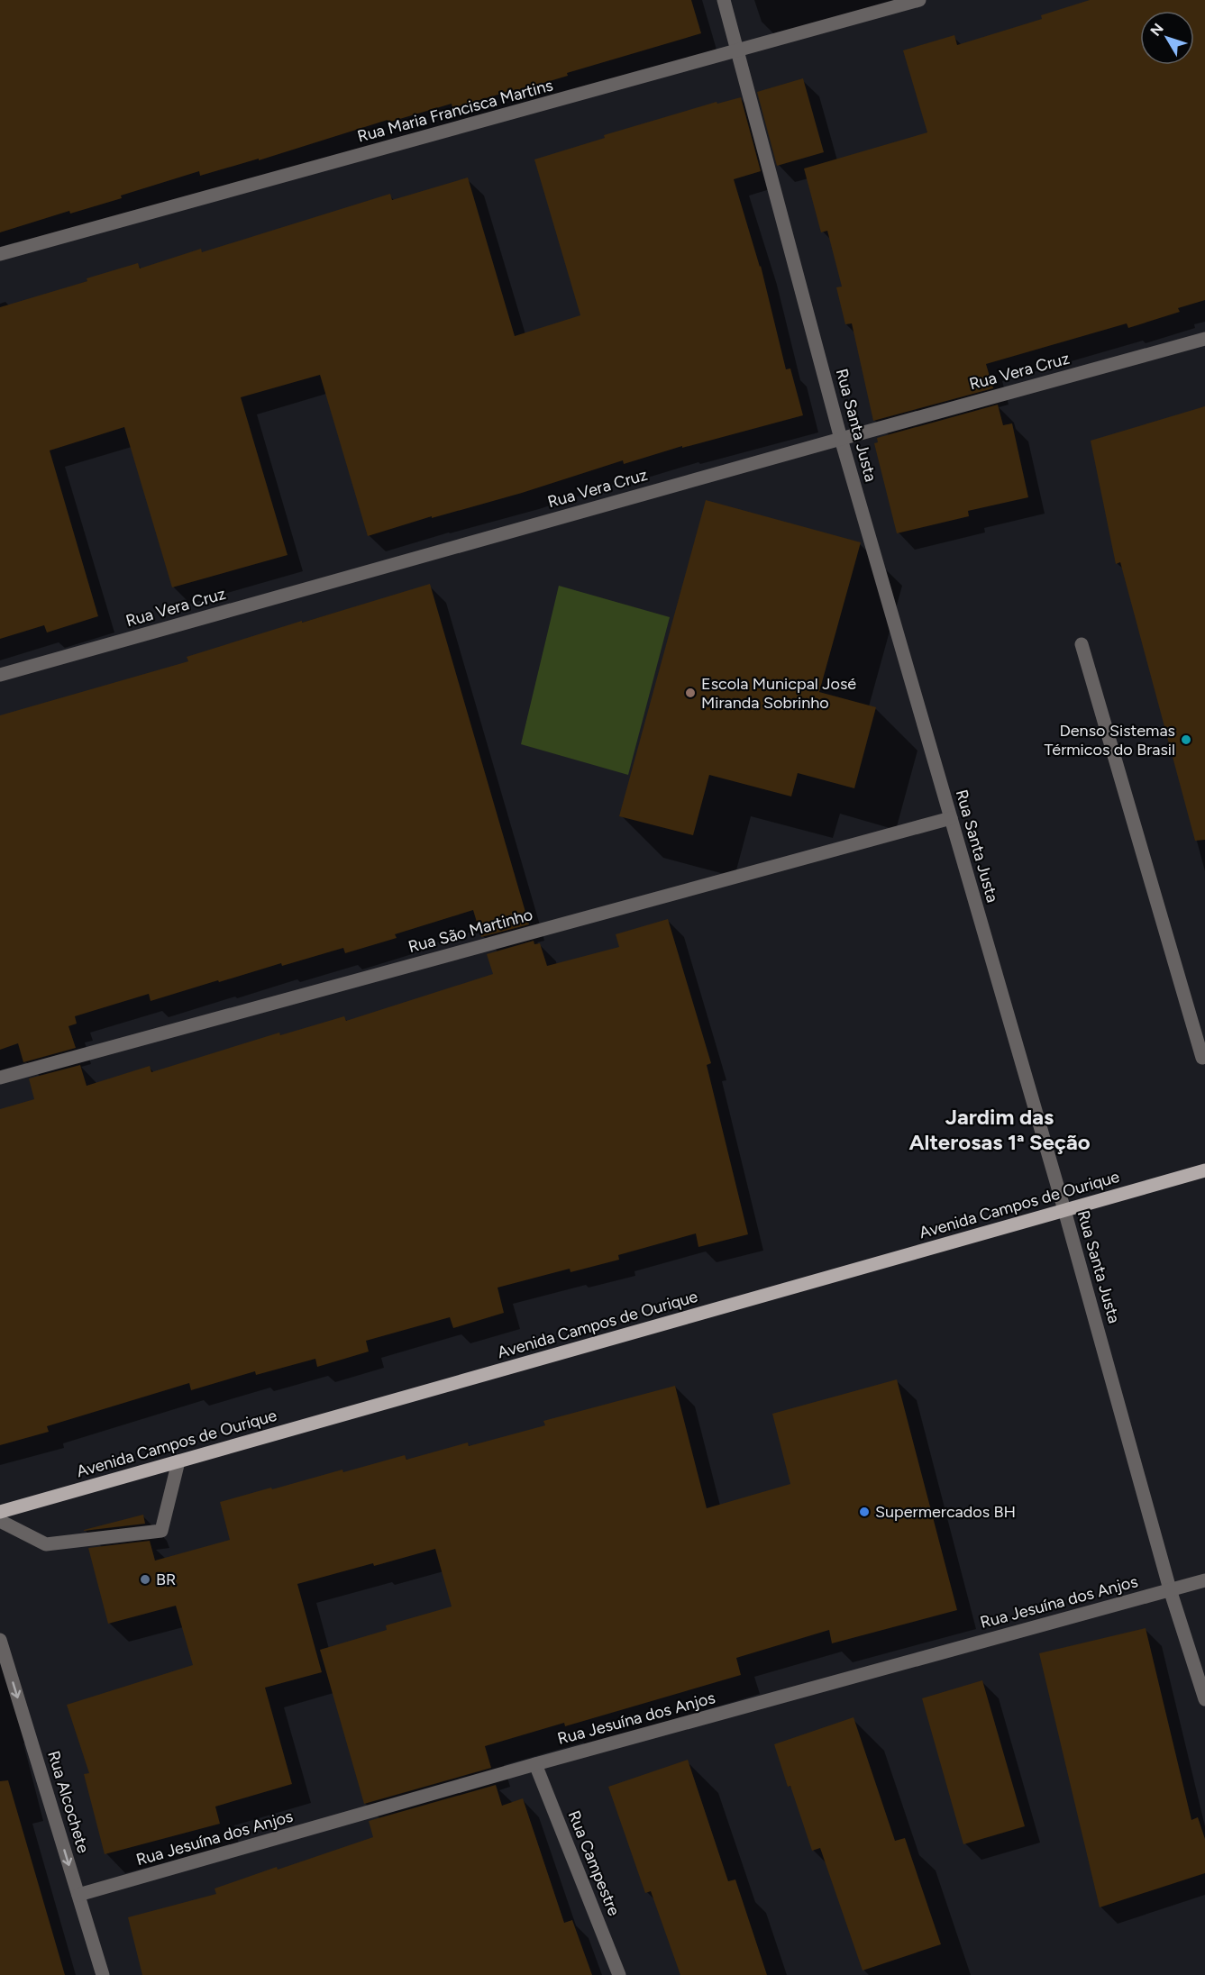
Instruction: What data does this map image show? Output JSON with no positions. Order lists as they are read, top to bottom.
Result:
{
  "streets": {
    "main road": ["Avenida Campos de Ourique"],
    "street": [
      "Rua Maria Francisca Martins",
      "Rua Vera Cruz",
      "Rua Santa Justa",
      "Rua São Martinho",
      "Rua Jesuína dos Anjos",
      "Rua Alcochete",
      "Rua Campestre"
    ]
  },
  "crossings": [
    ["Rua Maria Francisca Martins", "Rua Santa Justa"],
    ["Rua Vera Cruz", "Rua Santa Justa"],
    ["Rua Santa Justa", "Rua São Martinho"],
    ["Rua Santa Justa", "Avenida Campos de Ourique"],
    ["Rua Santa Justa", "Rua Jesuína dos Anjos"],
    ["Rua Jesuína dos Anjos", "Rua Alcochete"],
    ["Rua Jesuína dos Anjos", "Rua Campestre"]
  ],
  "one_way": ["Rua Alcochete"],
  "districts": ["Jardim das Alterosas 1ª Seção"],
  "places": [
    "Escola Municpal José Miranda Sobrinho",
    "Denso Sistemas Térmicos do Brasil",
    "Supermercados BH",
    "BR"
  ],
  "north": "top left"
}
